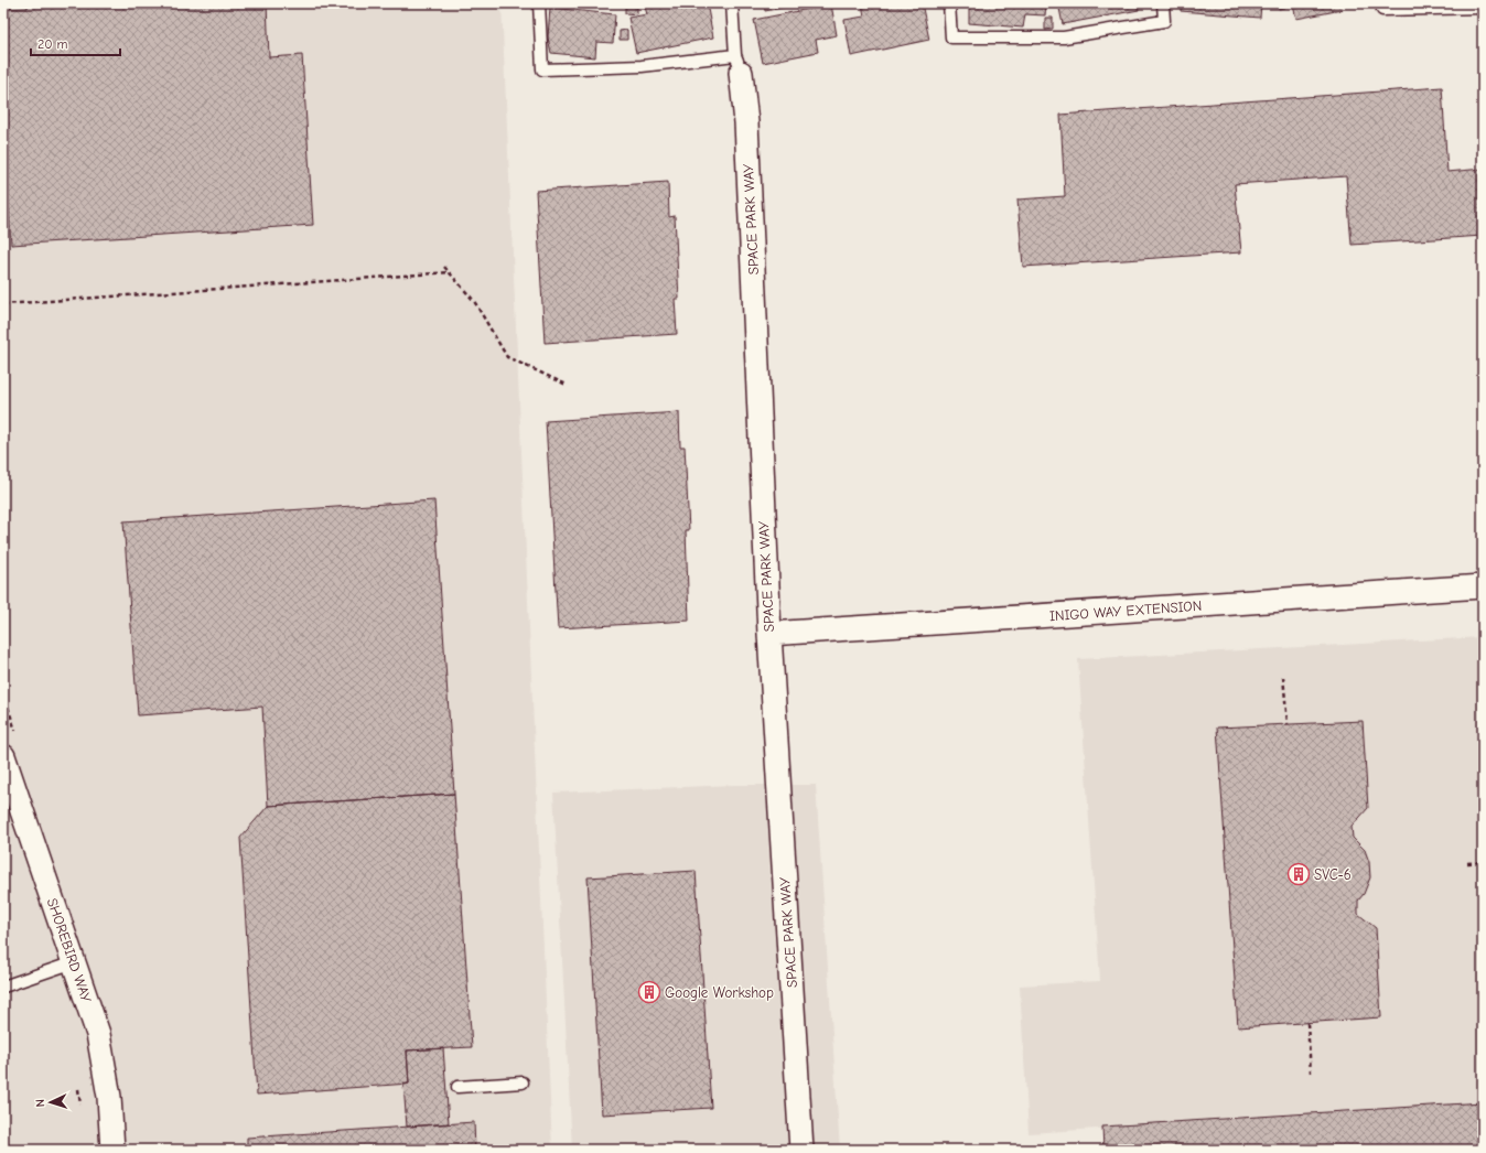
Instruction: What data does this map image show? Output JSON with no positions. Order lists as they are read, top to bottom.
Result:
{
  "streets": {
    "street": ["SPACE PARK WAY", "INIGO WAY EXTENSION", "SHOREBIRD WAY"]
  },
  "crossings": [
    ["SPACE PARK WAY", "INIGO WAY EXTENSION"]
  ],
  "places": {
    "building": ["SVC-6", "Google Workshop"]
  },
  "scale_bar": "20 m",
  "north": "left"
}
